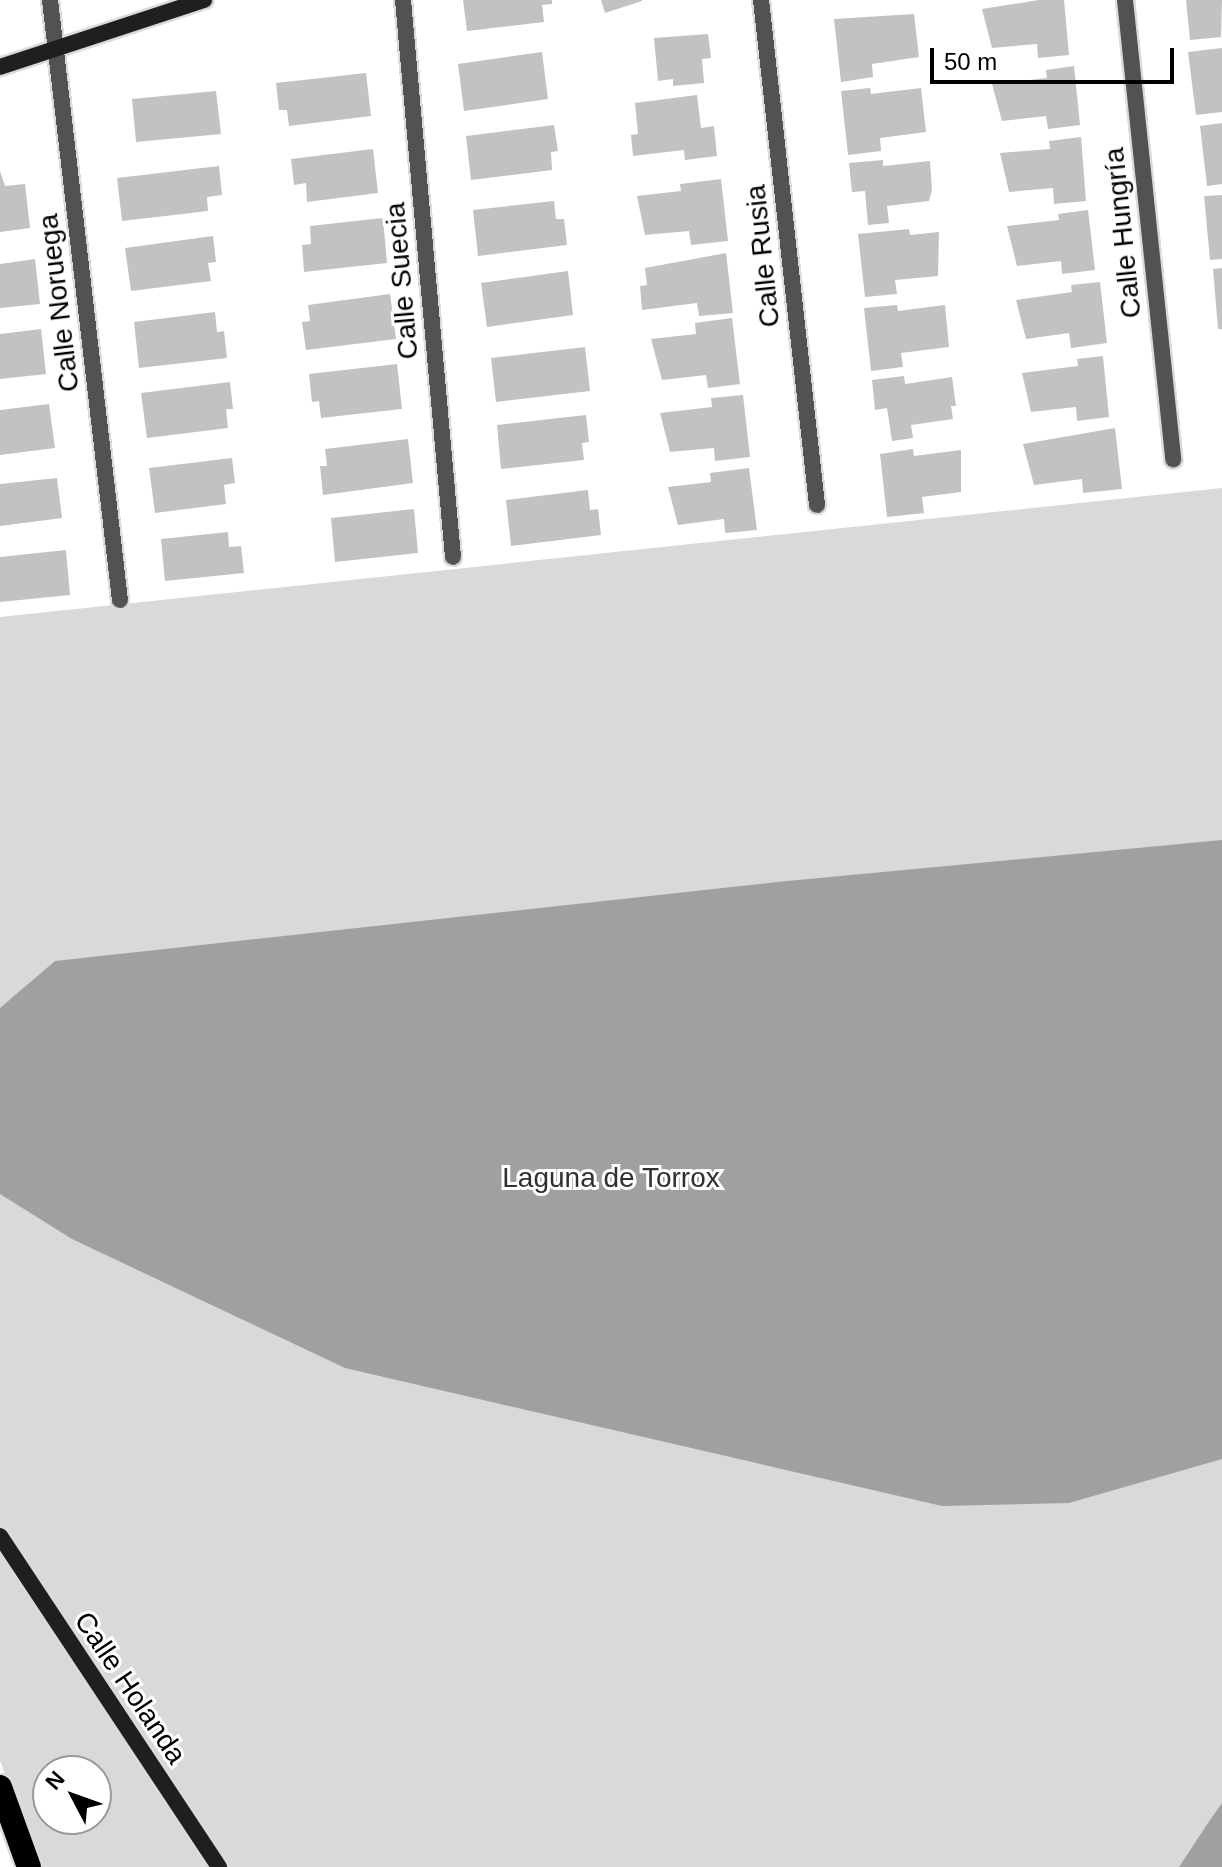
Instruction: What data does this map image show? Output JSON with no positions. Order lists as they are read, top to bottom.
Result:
{
  "streets": {
    "street": [
      "Calle Hungría",
      "Calle Rusia",
      "Calle Suecia",
      "Calle Noruega",
      "Calle Holanda"
    ]
  },
  "parks": ["Laguna de Torrox"],
  "scale_bar": "50 m",
  "north": "top left"
}
